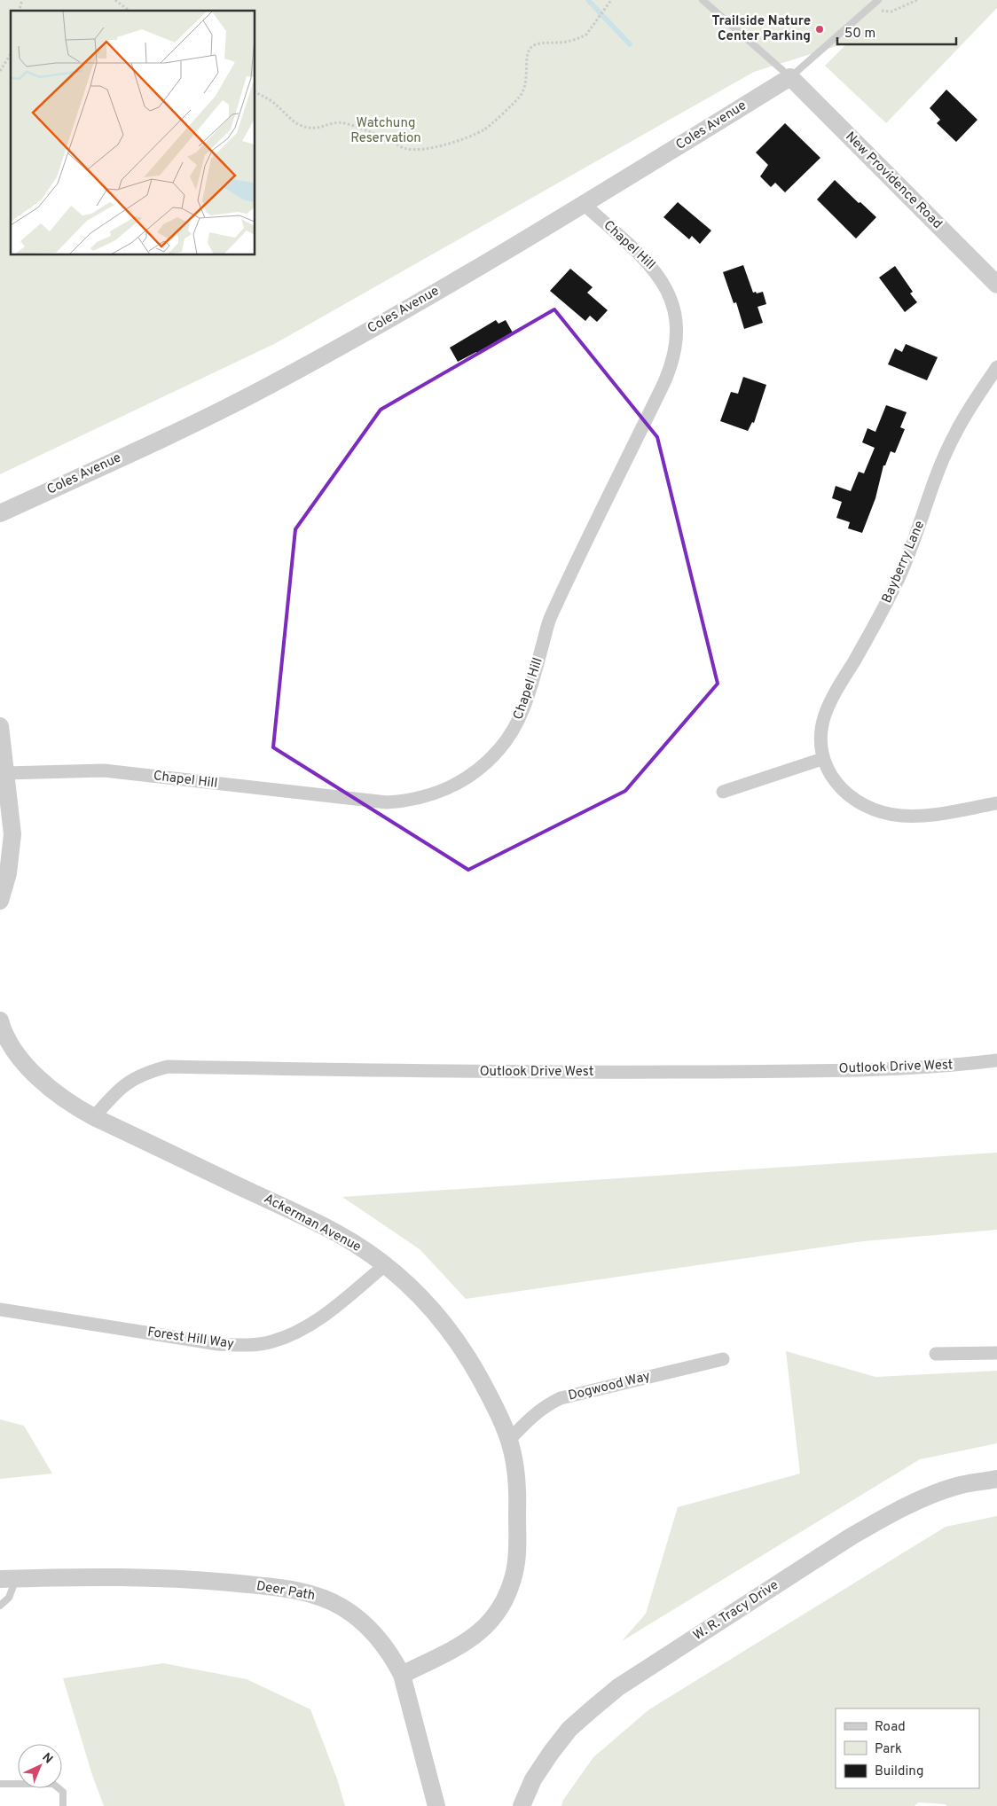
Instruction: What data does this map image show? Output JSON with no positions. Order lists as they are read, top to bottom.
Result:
{
  "streets": {
    "street": [
      "Coles Avenue",
      "New Providence Road",
      "Chapel Hill",
      "Bayberry Lane",
      "Outlook Drive West",
      "Ackerman Avenue",
      "Forest Hill Way",
      "Dogwood Way",
      "Deer Path",
      "W. R. Tracy Drive"
    ]
  },
  "crossings": [
    ["Coles Avenue", "New Providence Road"],
    ["Coles Avenue", "Chapel Hill"],
    ["Outlook Drive West", "Ackerman Avenue"],
    ["Ackerman Avenue", "Forest Hill Way"],
    ["Ackerman Avenue", "Dogwood Way"],
    ["Ackerman Avenue", "Deer Path"]
  ],
  "parks": ["Watchung Reservation"],
  "places": ["Trailside Nature Center Parking"],
  "legend": ["Road", "Park", "Building"],
  "scale_bar": "50 m",
  "north": "top right"
}
